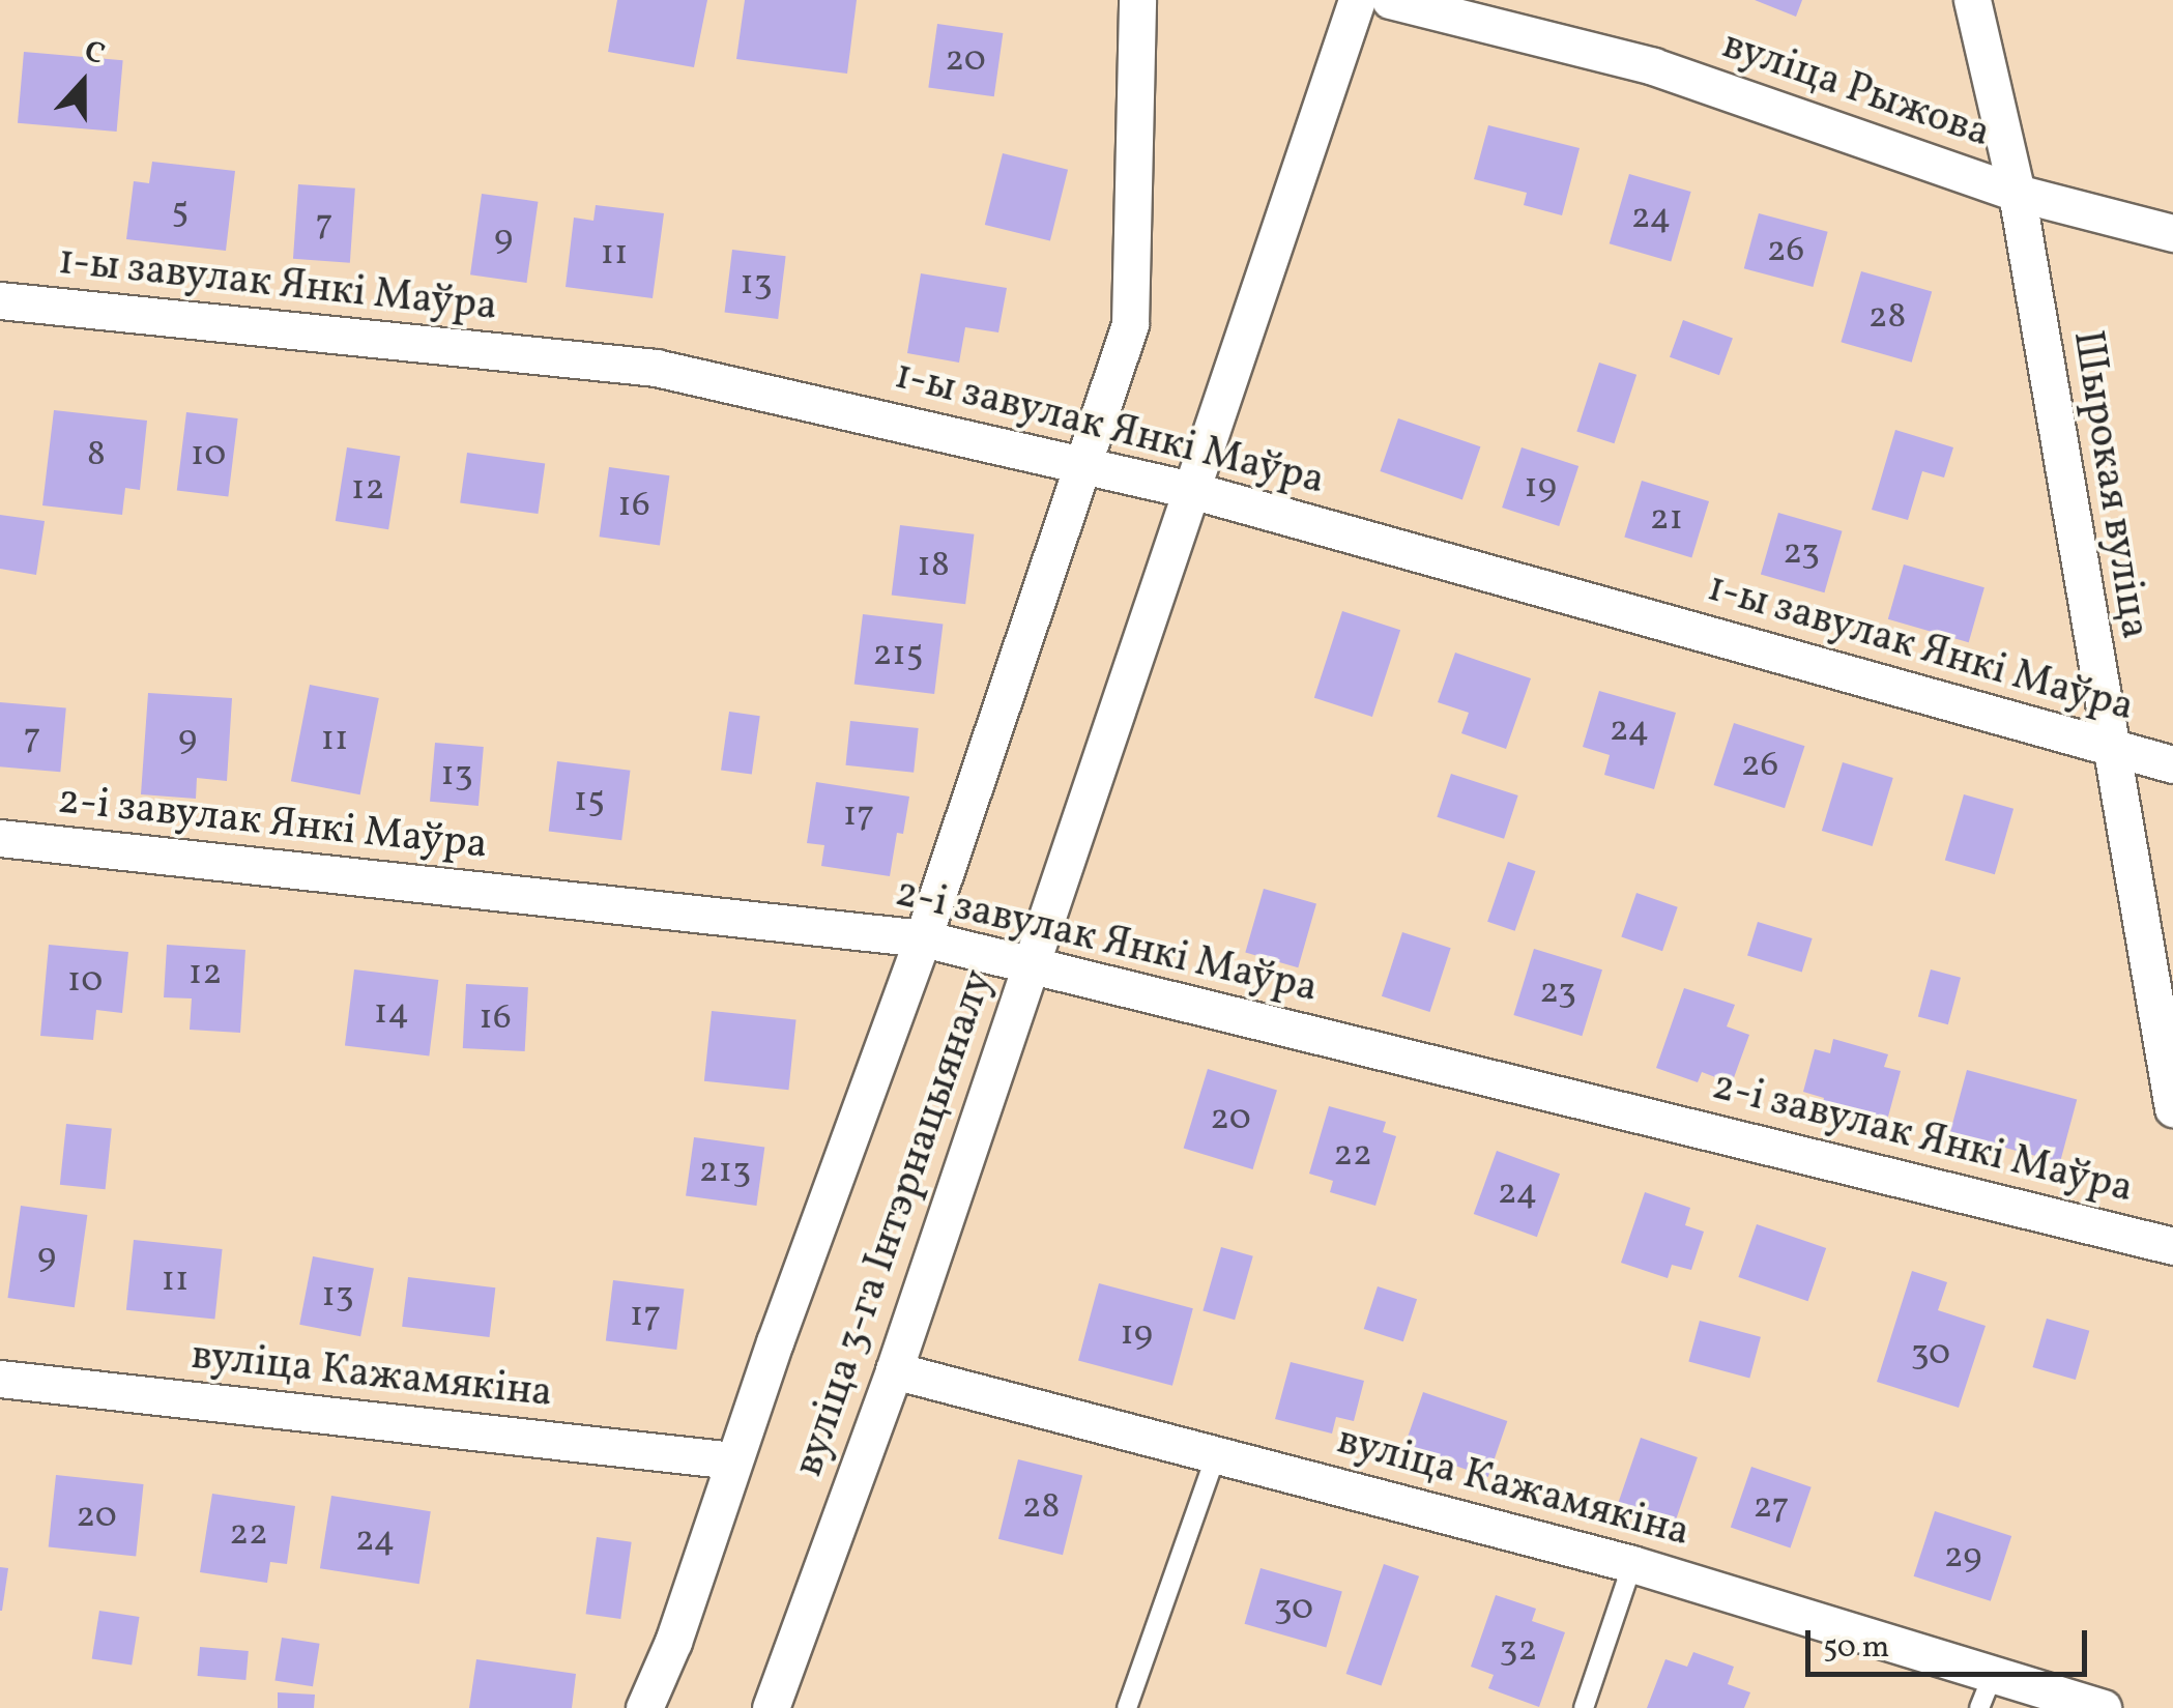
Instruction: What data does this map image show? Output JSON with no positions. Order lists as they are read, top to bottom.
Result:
{
  "streets": {
    "street": [
      "вуліца Рыжова",
      "1-ы завулак Янкі Маўра",
      "Шырокая вуліца",
      "2-і завулак Янкі Маўра",
      "вуліца 3-га Інтэрнацыяналу",
      "вуліца Кажамякіна"
    ]
  },
  "crossings": [
    ["вуліца Рыжова", "Шырокая вуліца"],
    ["1-ы завулак Янкі Маўра", "Шырокая вуліца"],
    ["1-ы завулак Янкі Маўра", "вуліца 3-га Інтэрнацыяналу"],
    ["2-і завулак Янкі Маўра", "вуліца 3-га Інтэрнацыяналу"],
    ["вуліца 3-га Інтэрнацыяналу", "вуліца Кажамякіна"]
  ],
  "house_numbers": [
    "20",
    "5",
    "24",
    "7",
    "9",
    "26",
    "11",
    "13",
    "28",
    "8",
    "10",
    "19",
    "12",
    "16",
    "21",
    "23",
    "18",
    "215",
    "24",
    "7",
    "9",
    "11",
    "26",
    "13",
    "15",
    "17",
    "12",
    "10",
    "23",
    "14",
    "16",
    "20",
    "22",
    "213",
    "24",
    "9",
    "11",
    "13",
    "17",
    "19",
    "30",
    "28",
    "27",
    "20",
    "22",
    "24",
    "29",
    "30",
    "32"
  ],
  "scale_bar": "50 m",
  "north": "top"
}
